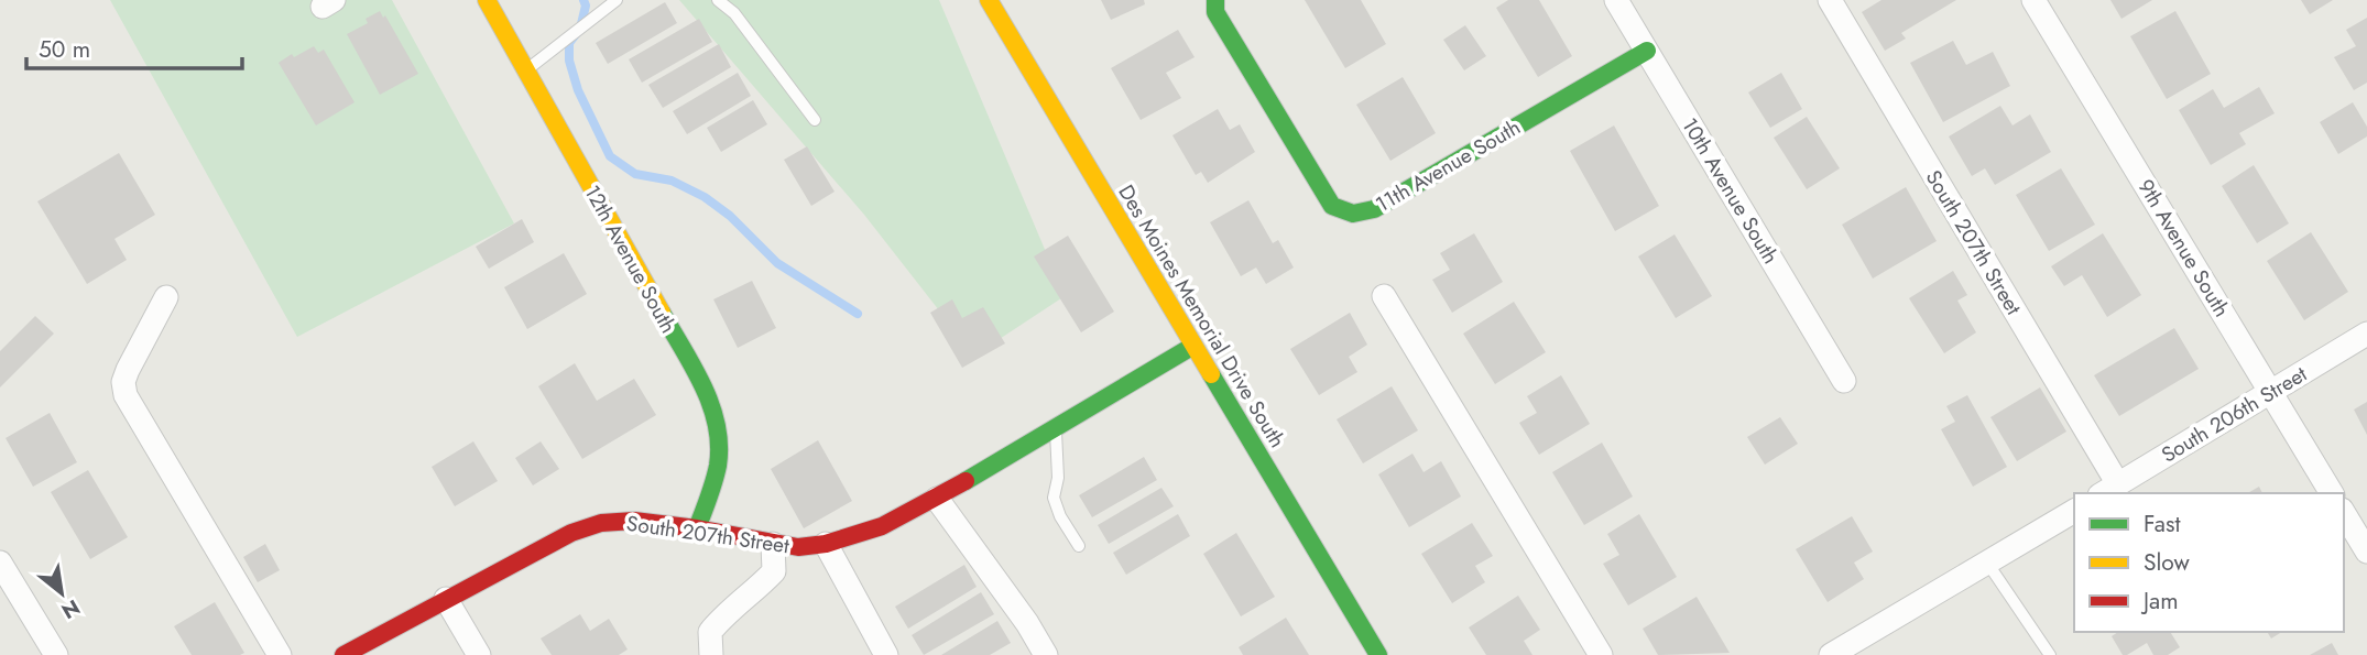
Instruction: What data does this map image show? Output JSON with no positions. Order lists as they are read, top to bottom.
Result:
{
  "streets": {
    "street": [
      "11th Avenue South",
      "10th Avenue South",
      "South 207th Street",
      "9th Avenue South",
      "12th Avenue South",
      "Des Moines Memorial Drive South",
      "South 206th Street"
    ]
  },
  "crossings": [
    ["11th Avenue South", "10th Avenue South"],
    ["South 207th Street", "12th Avenue South"],
    ["South 207th Street", "Des Moines Memorial Drive South"],
    ["South 207th Street", "South 206th Street"],
    ["9th Avenue South", "South 206th Street"]
  ],
  "legend": ["Fast", "Slow", "Jam"],
  "scale_bar": "50 m",
  "north": "bottom right"
}
